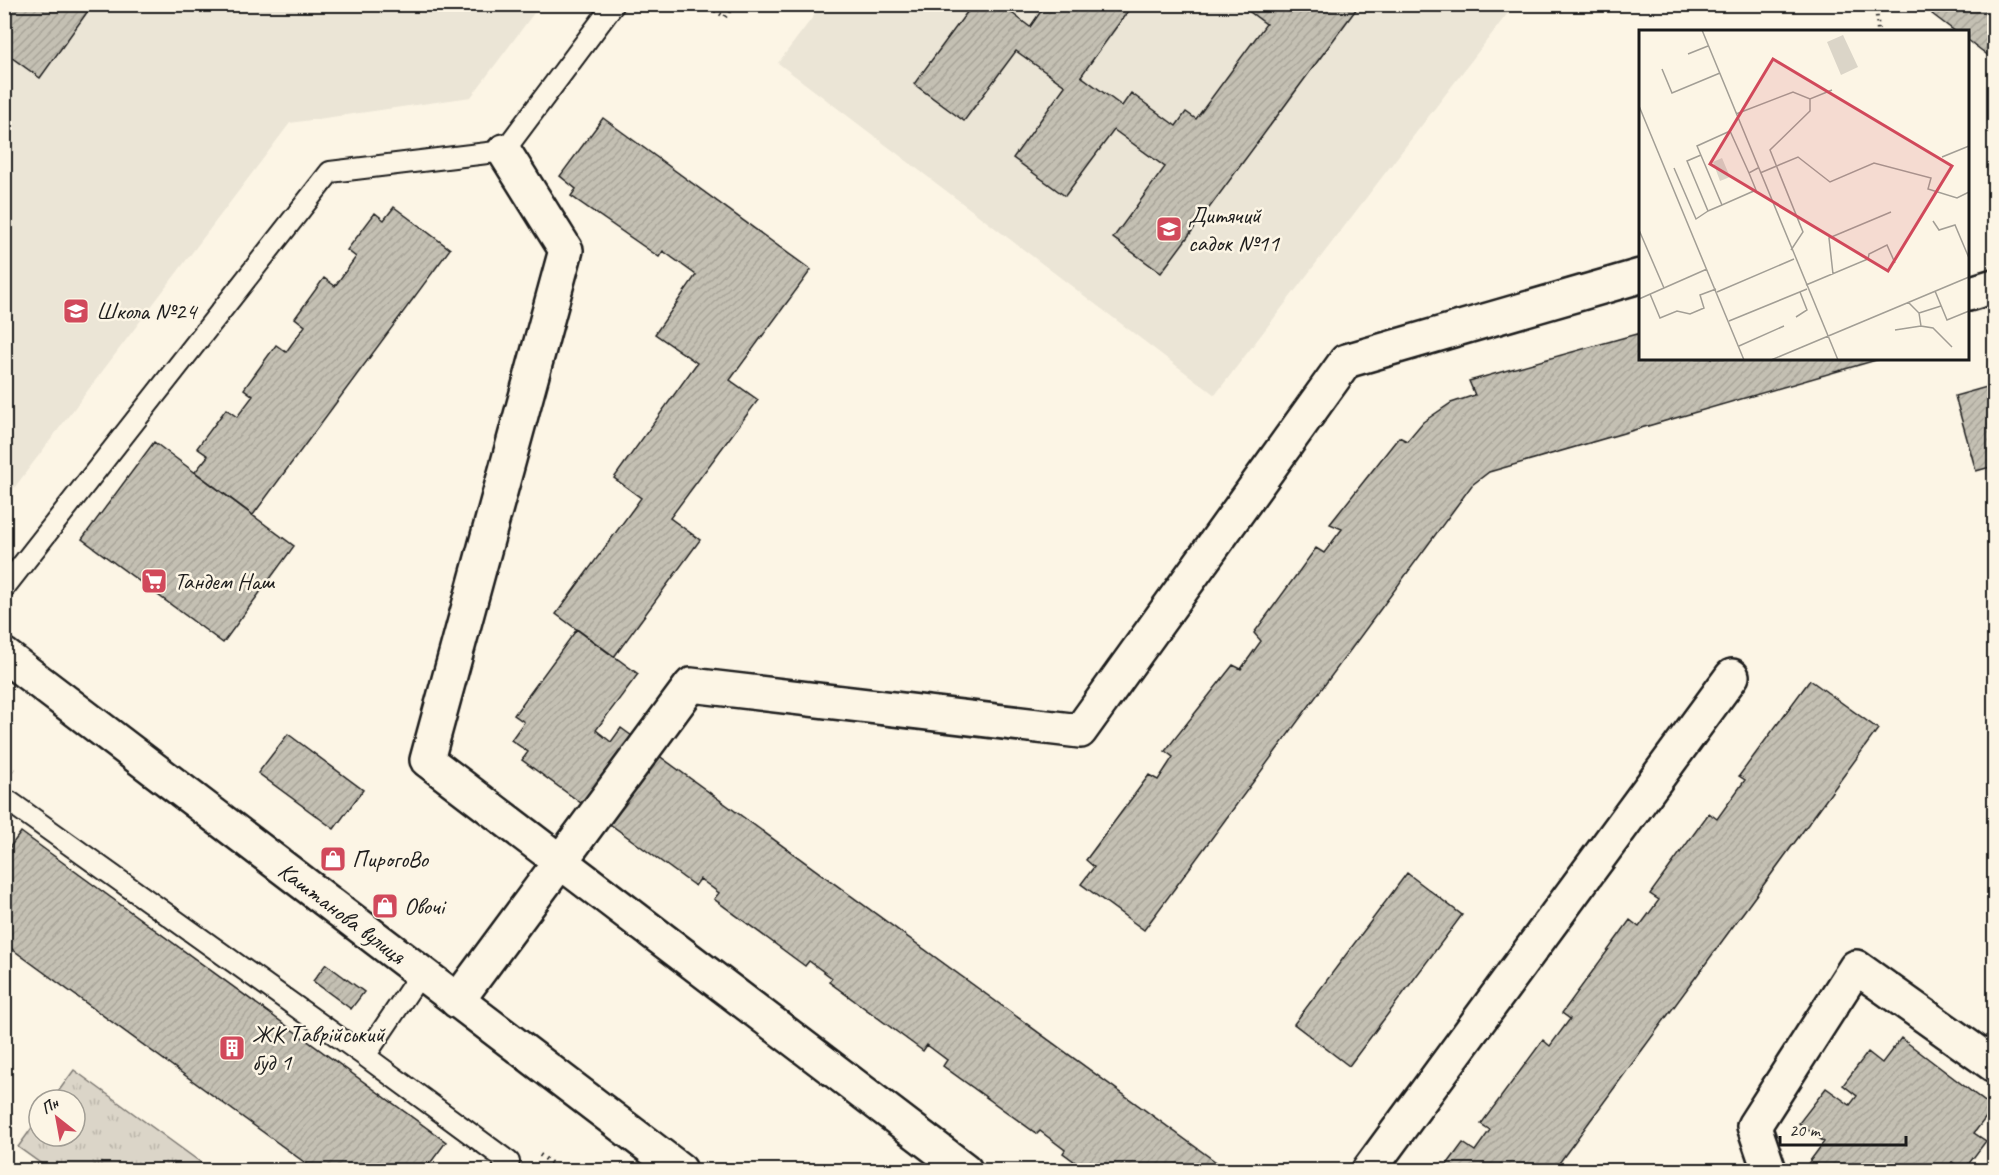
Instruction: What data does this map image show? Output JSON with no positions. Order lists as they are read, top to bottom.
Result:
{
  "streets": {
    "street": ["Каштанова вулиця"]
  },
  "places": {
    "school or university": ["Дитячий садок №11", "Школа №24"],
    "supermarket": ["Тандем Наш"],
    "shop": ["ПирогоВо", "Овочі"],
    "building": ["ЖК Таврійський буд 1"]
  },
  "scale_bar": "20 m",
  "north": "top left"
}
